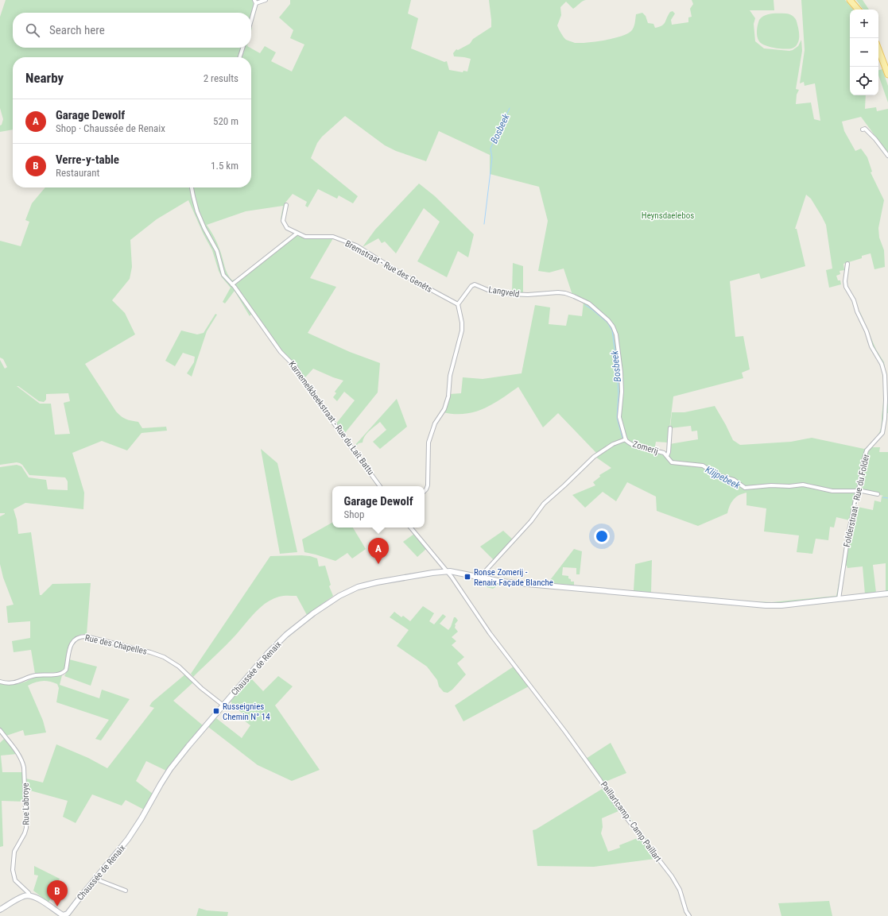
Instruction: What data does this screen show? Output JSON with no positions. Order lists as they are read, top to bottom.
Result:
{
  "streets": {
    "street": [
      "Bremstraat - Rue des Genêts",
      "Langveld",
      "Karnemelkbeekstraat - Rue du Lait Battu",
      "Zomerij",
      "Folderstraat - Rue du Folder",
      "Rue des Chapelles",
      "Chaussée de Renaix",
      "Rue Labroye",
      "Paillartcamp - Camp Paillart"
    ]
  },
  "crossings": [
    ["Bremstraat - Rue des Genêts", "Langveld"],
    ["Langveld", "Zomerij"],
    ["Zomerij", "Folderstraat - Rue du Folder"],
    ["Zomerij", "Chaussée de Renaix"],
    ["Folderstraat - Rue du Folder", "Chaussée de Renaix"],
    ["Rue des Chapelles", "Chaussée de Renaix"],
    ["Chaussée de Renaix", "Paillartcamp - Camp Paillart"]
  ],
  "water": ["Bosbeek", "Klijpebeek"],
  "parks": ["Heynsdaelebos"],
  "places": {
    "transit": ["Ronse Zomerij - Renaix Façade Blanche", "Russeignies Chemin N° 14"]
  },
  "page": {
    "map_buttons": ["+", "−"],
    "search": "Search here",
    "heading": ["Nearby", "2 results"],
    "list": [
      {
        "mark": "A",
        "name": "Garage Dewolf",
        "note": "Shop · Chaussée de Renaix",
        "value": "520 m"
      },
      {
        "mark": "B",
        "name": "Verre-y-table",
        "note": "Restaurant",
        "value": "1.5 km"
      }
    ],
    "popup": ["Garage Dewolf", "Shop"],
    "pins": ["A", "B"]
  }
}
